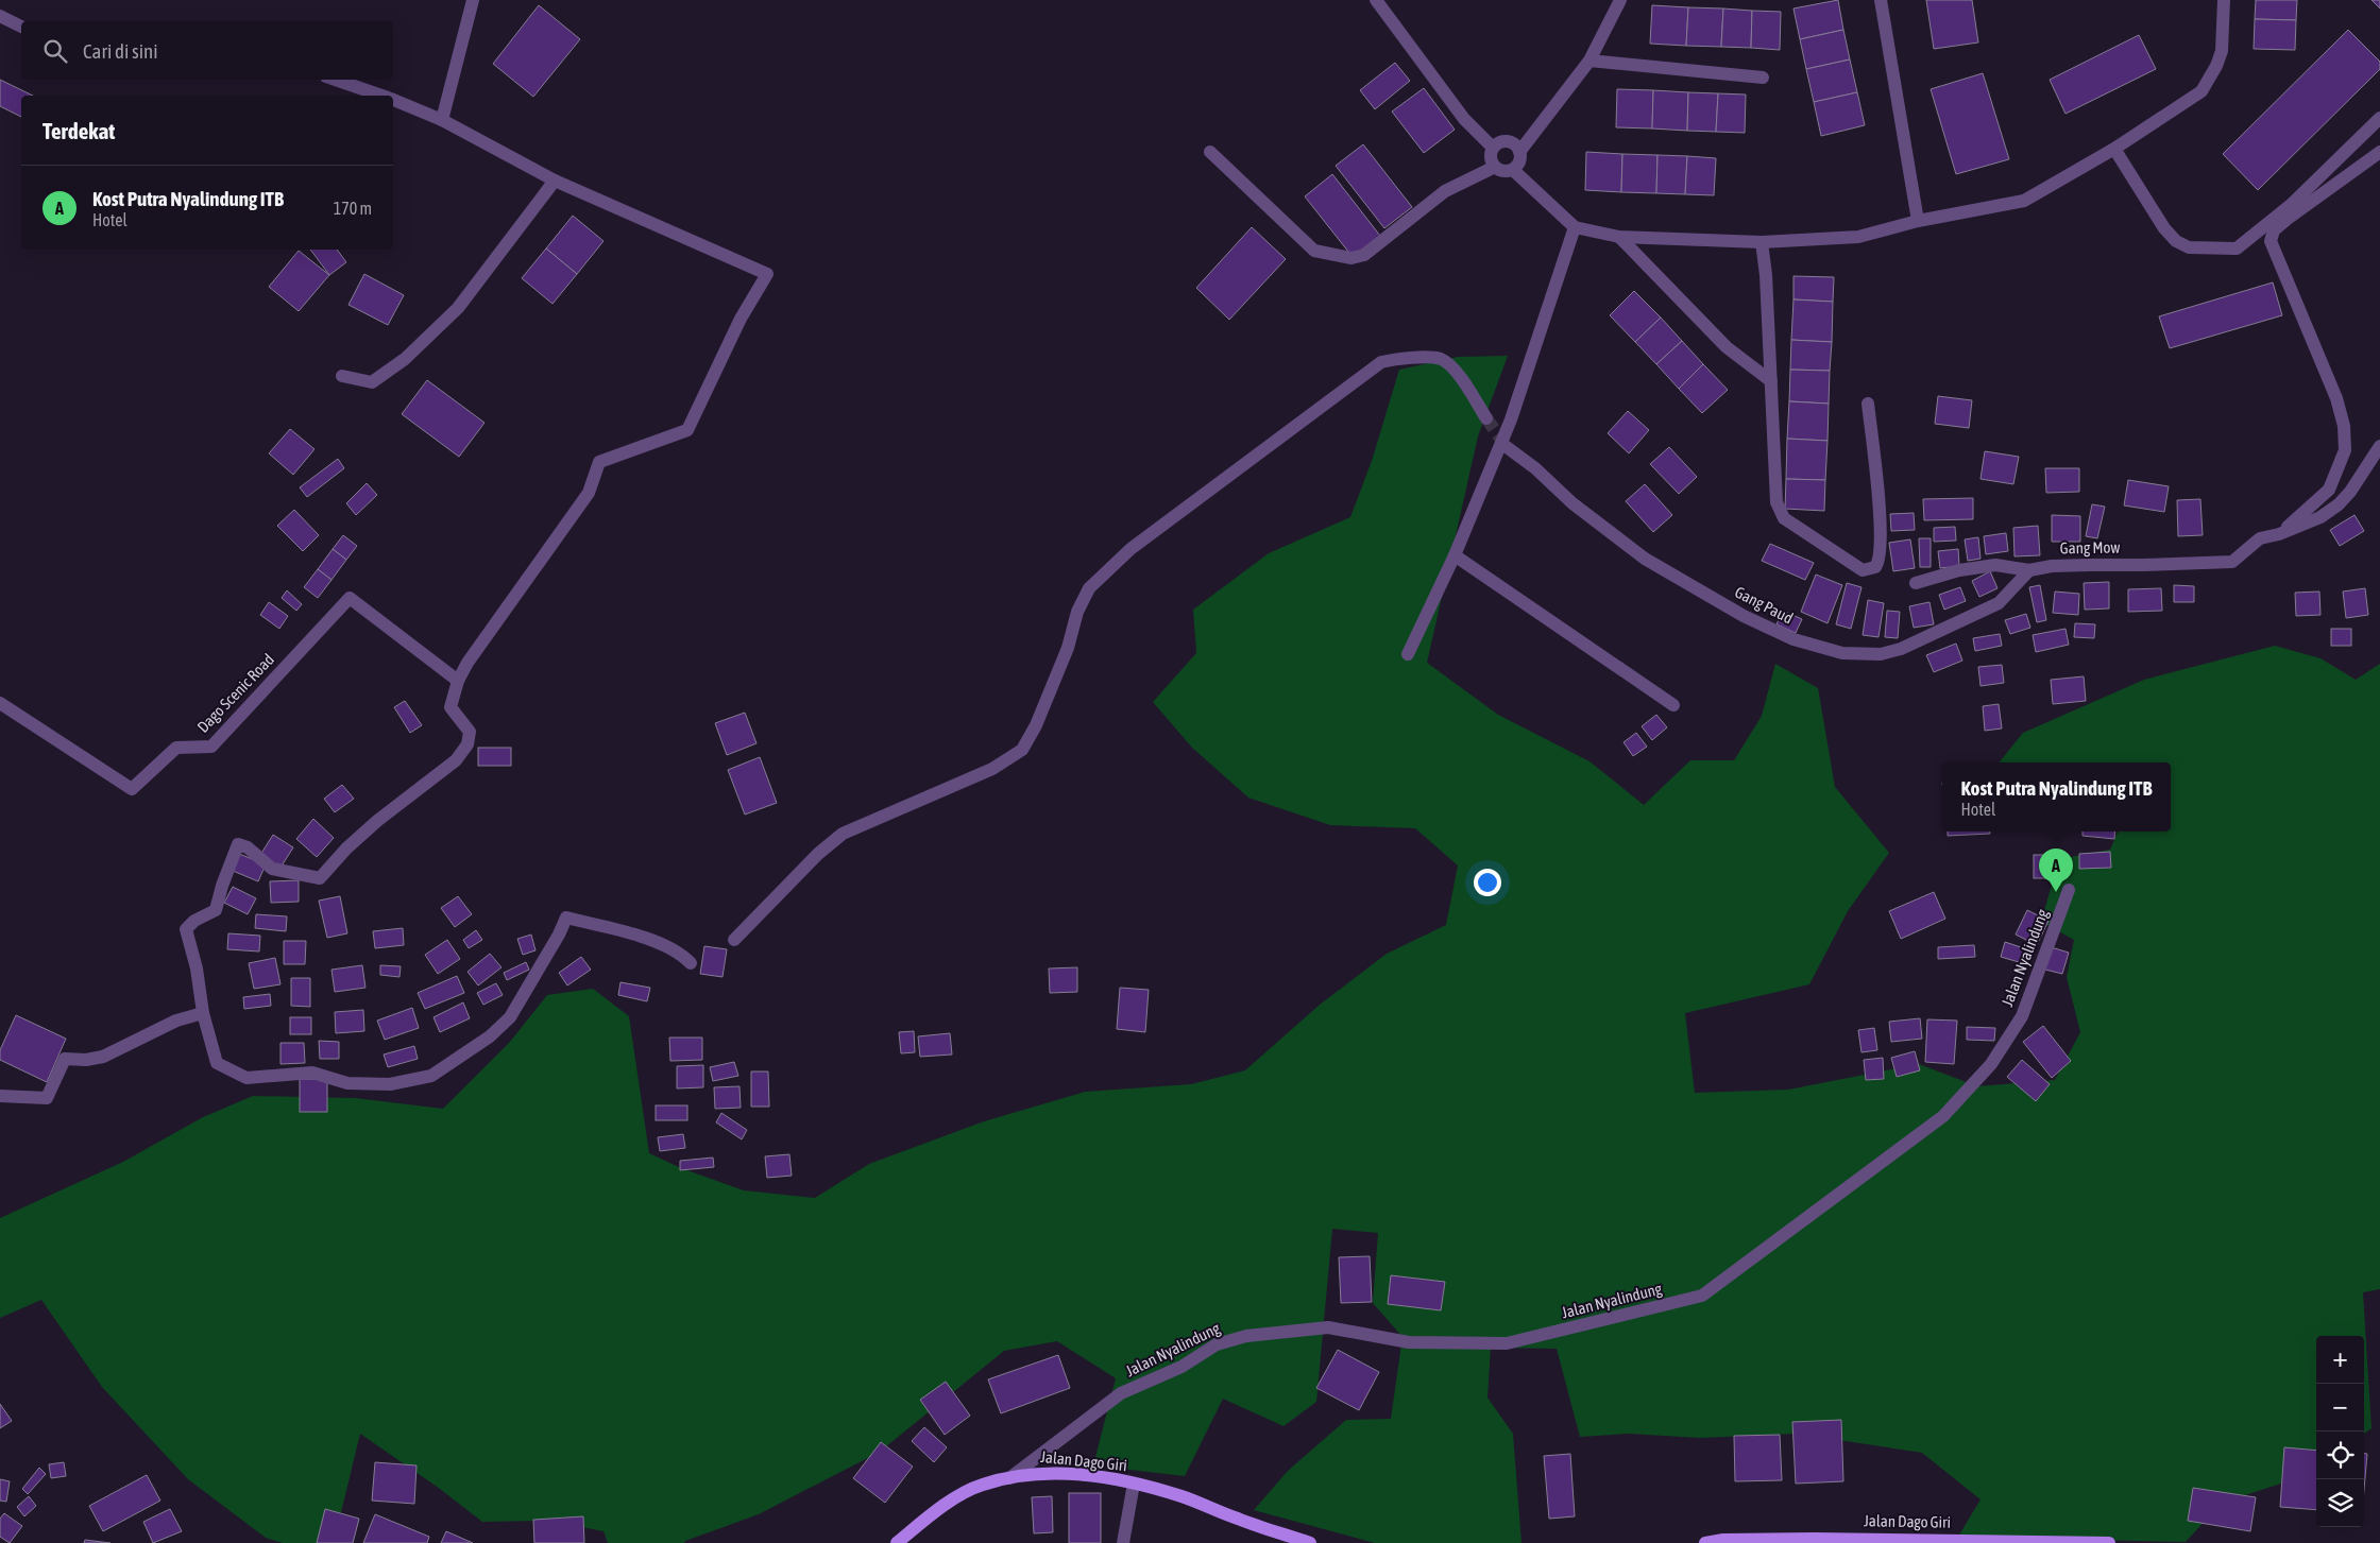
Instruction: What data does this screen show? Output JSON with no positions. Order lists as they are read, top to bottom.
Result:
{
  "streets": {
    "main road": ["Jalan Dago Giri"],
    "street": [
      "Gang Mow",
      "Gang Paud",
      "Dago Scenic Road",
      "Jalan Nyalindung"
    ]
  },
  "crossings": [
    ["Gang Mow", "Gang Paud"],
    ["Jalan Nyalindung", "Jalan Dago Giri"]
  ],
  "page": {
    "search": "Cari di sini",
    "heading": "Terdekat",
    "list": [
      {
        "mark": "A",
        "name": "Kost Putra Nyalindung ITB",
        "note": "Hotel",
        "value": "170 m"
      }
    ],
    "popup": ["Kost Putra Nyalindung ITB", "Hotel"],
    "pins": "A",
    "map_buttons": ["+", "−"]
  }
}
